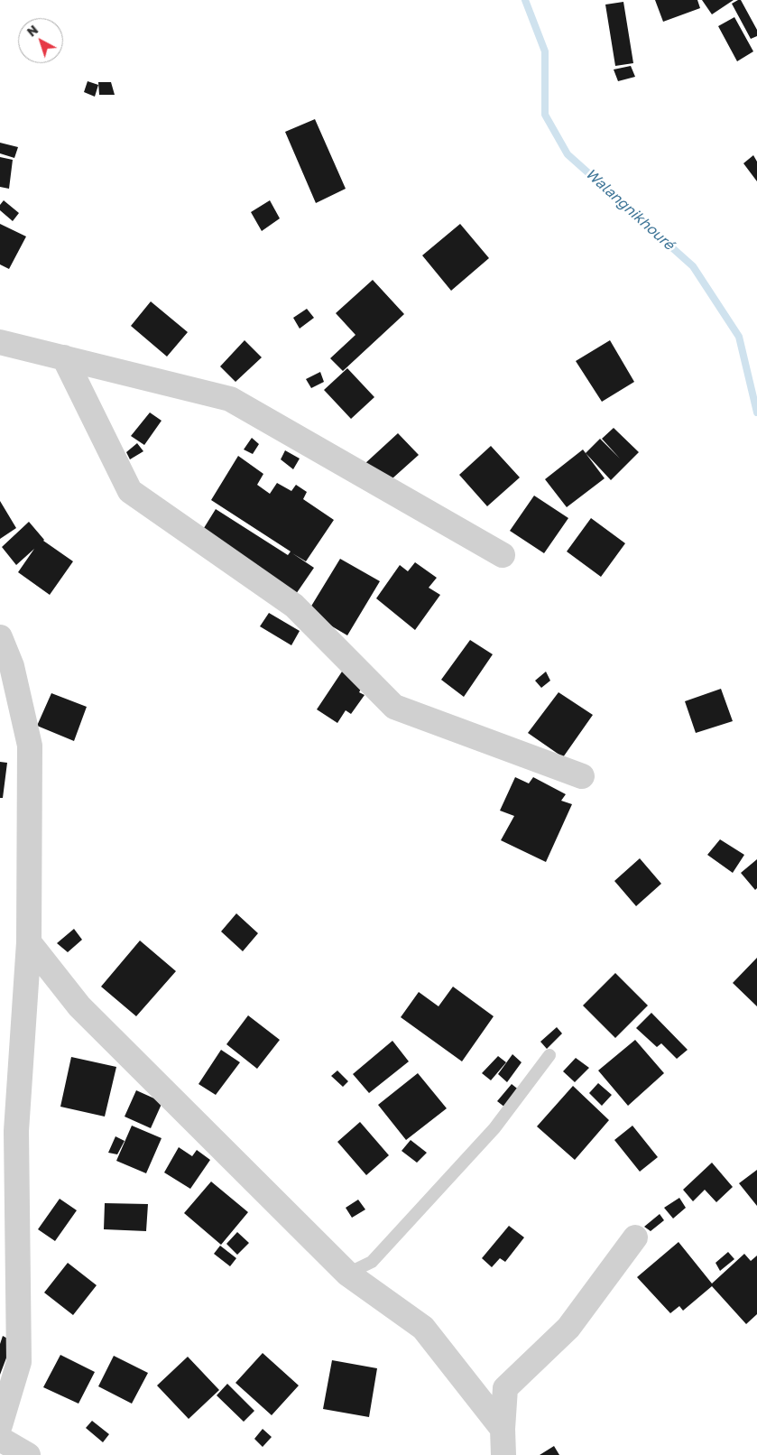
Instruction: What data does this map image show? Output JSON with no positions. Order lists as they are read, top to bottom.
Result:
{
  "water": ["Walangnikhouré"],
  "north": "top left"
}
